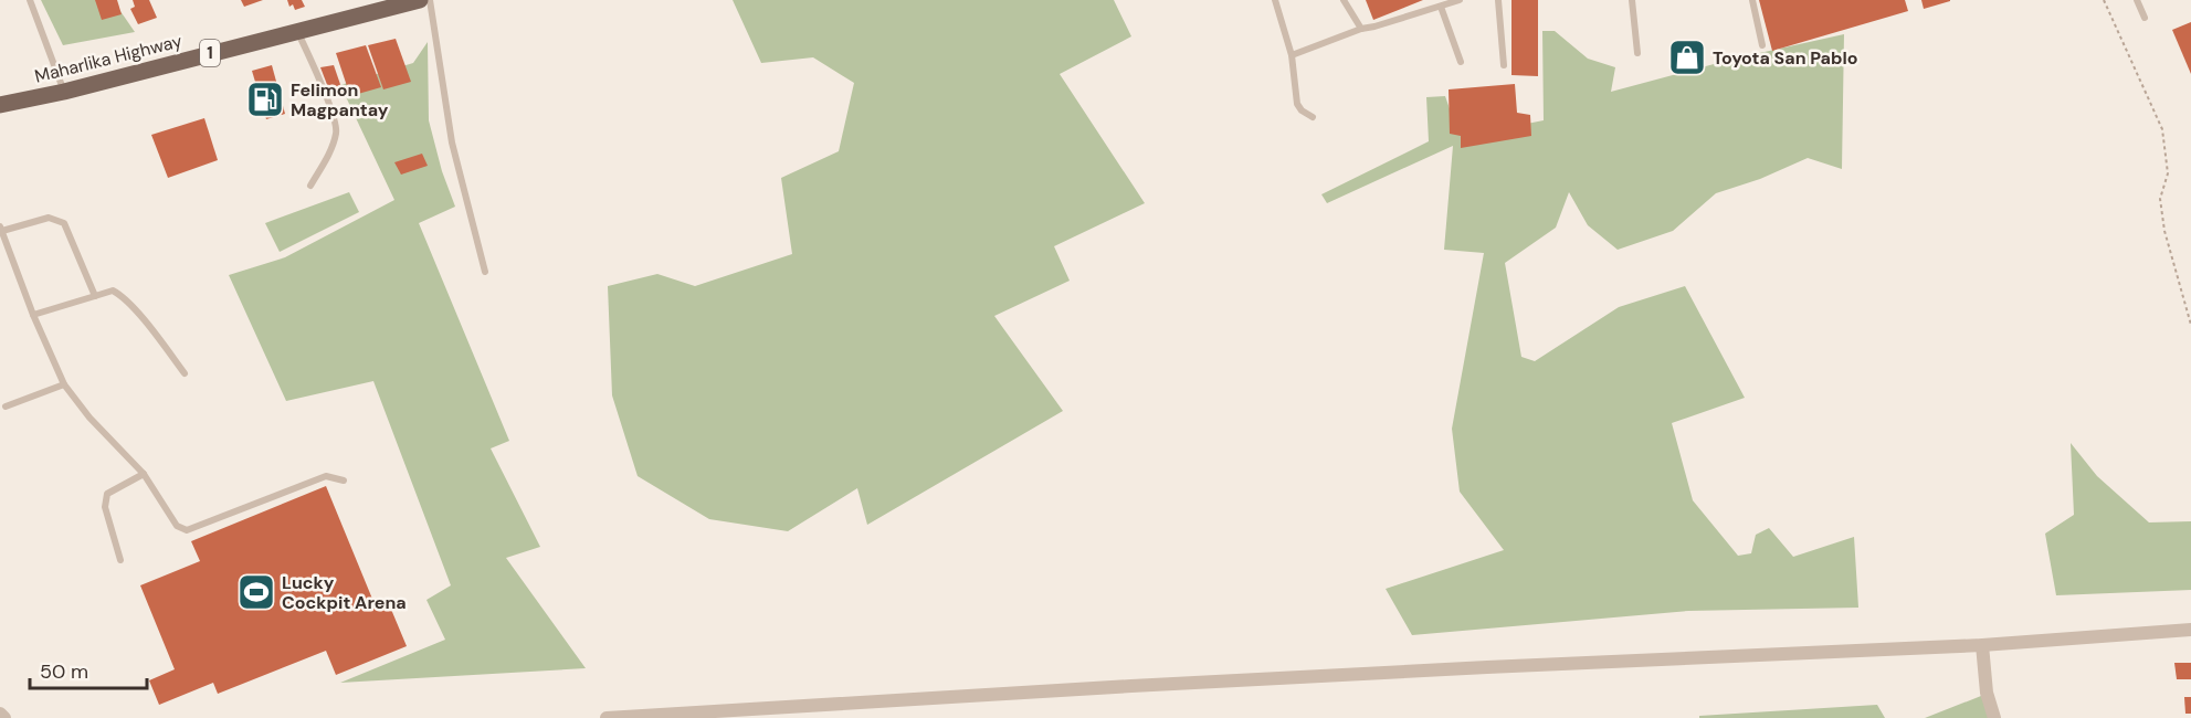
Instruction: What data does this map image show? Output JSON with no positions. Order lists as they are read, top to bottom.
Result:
{
  "streets": {
    "main road": ["1", "Maharlika Highway"]
  },
  "places": {
    "shop": ["Toyota San Pablo"],
    "fuel station": ["Felimon Magpantay"],
    "sports": ["Lucky Cockpit Arena"]
  },
  "scale_bar": "50 m"
}
